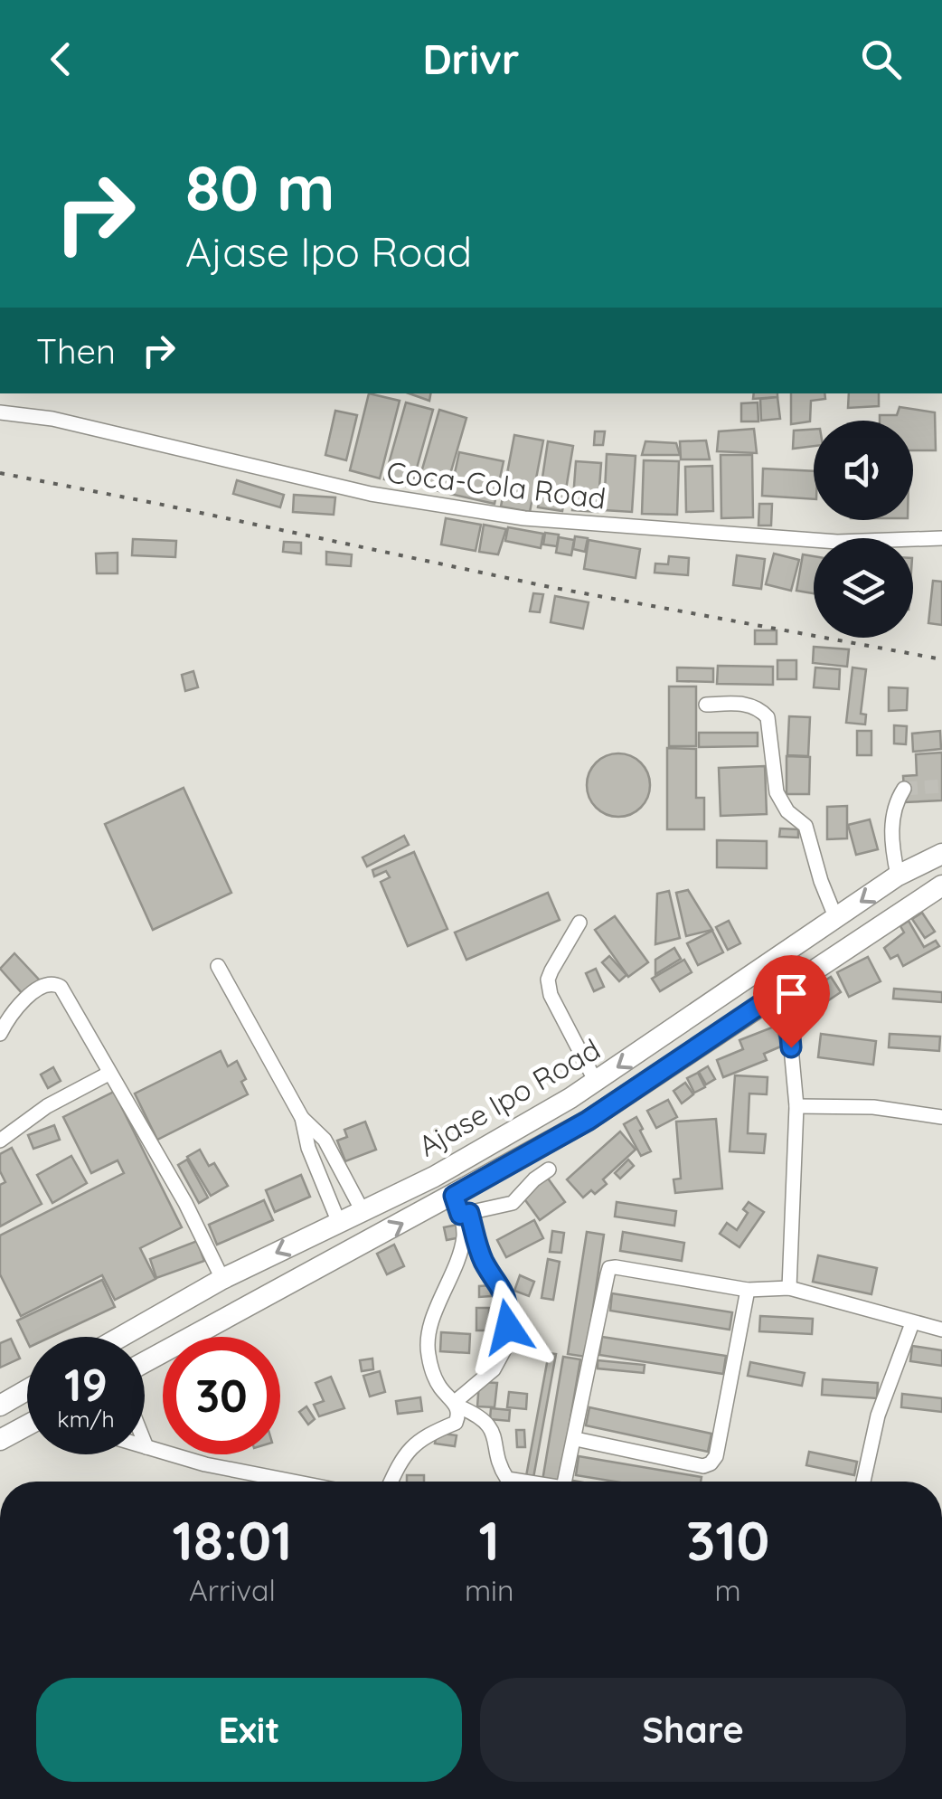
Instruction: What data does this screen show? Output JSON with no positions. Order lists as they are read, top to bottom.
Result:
{
  "streets": {
    "highway": ["Ajase Ipo Road"],
    "street": ["Coca-Cola Road"]
  },
  "page": {
    "header": "Drivr",
    "turn": ["80 m", "Ajase Ipo Road"],
    "then": "Then",
    "speed": "19 km/h",
    "limit": "30",
    "eta": [
      "18:01",
      "Arrival",
      "1",
      "min",
      "310",
      "m"
    ],
    "buttons": ["Exit", "Share"]
  }
}
